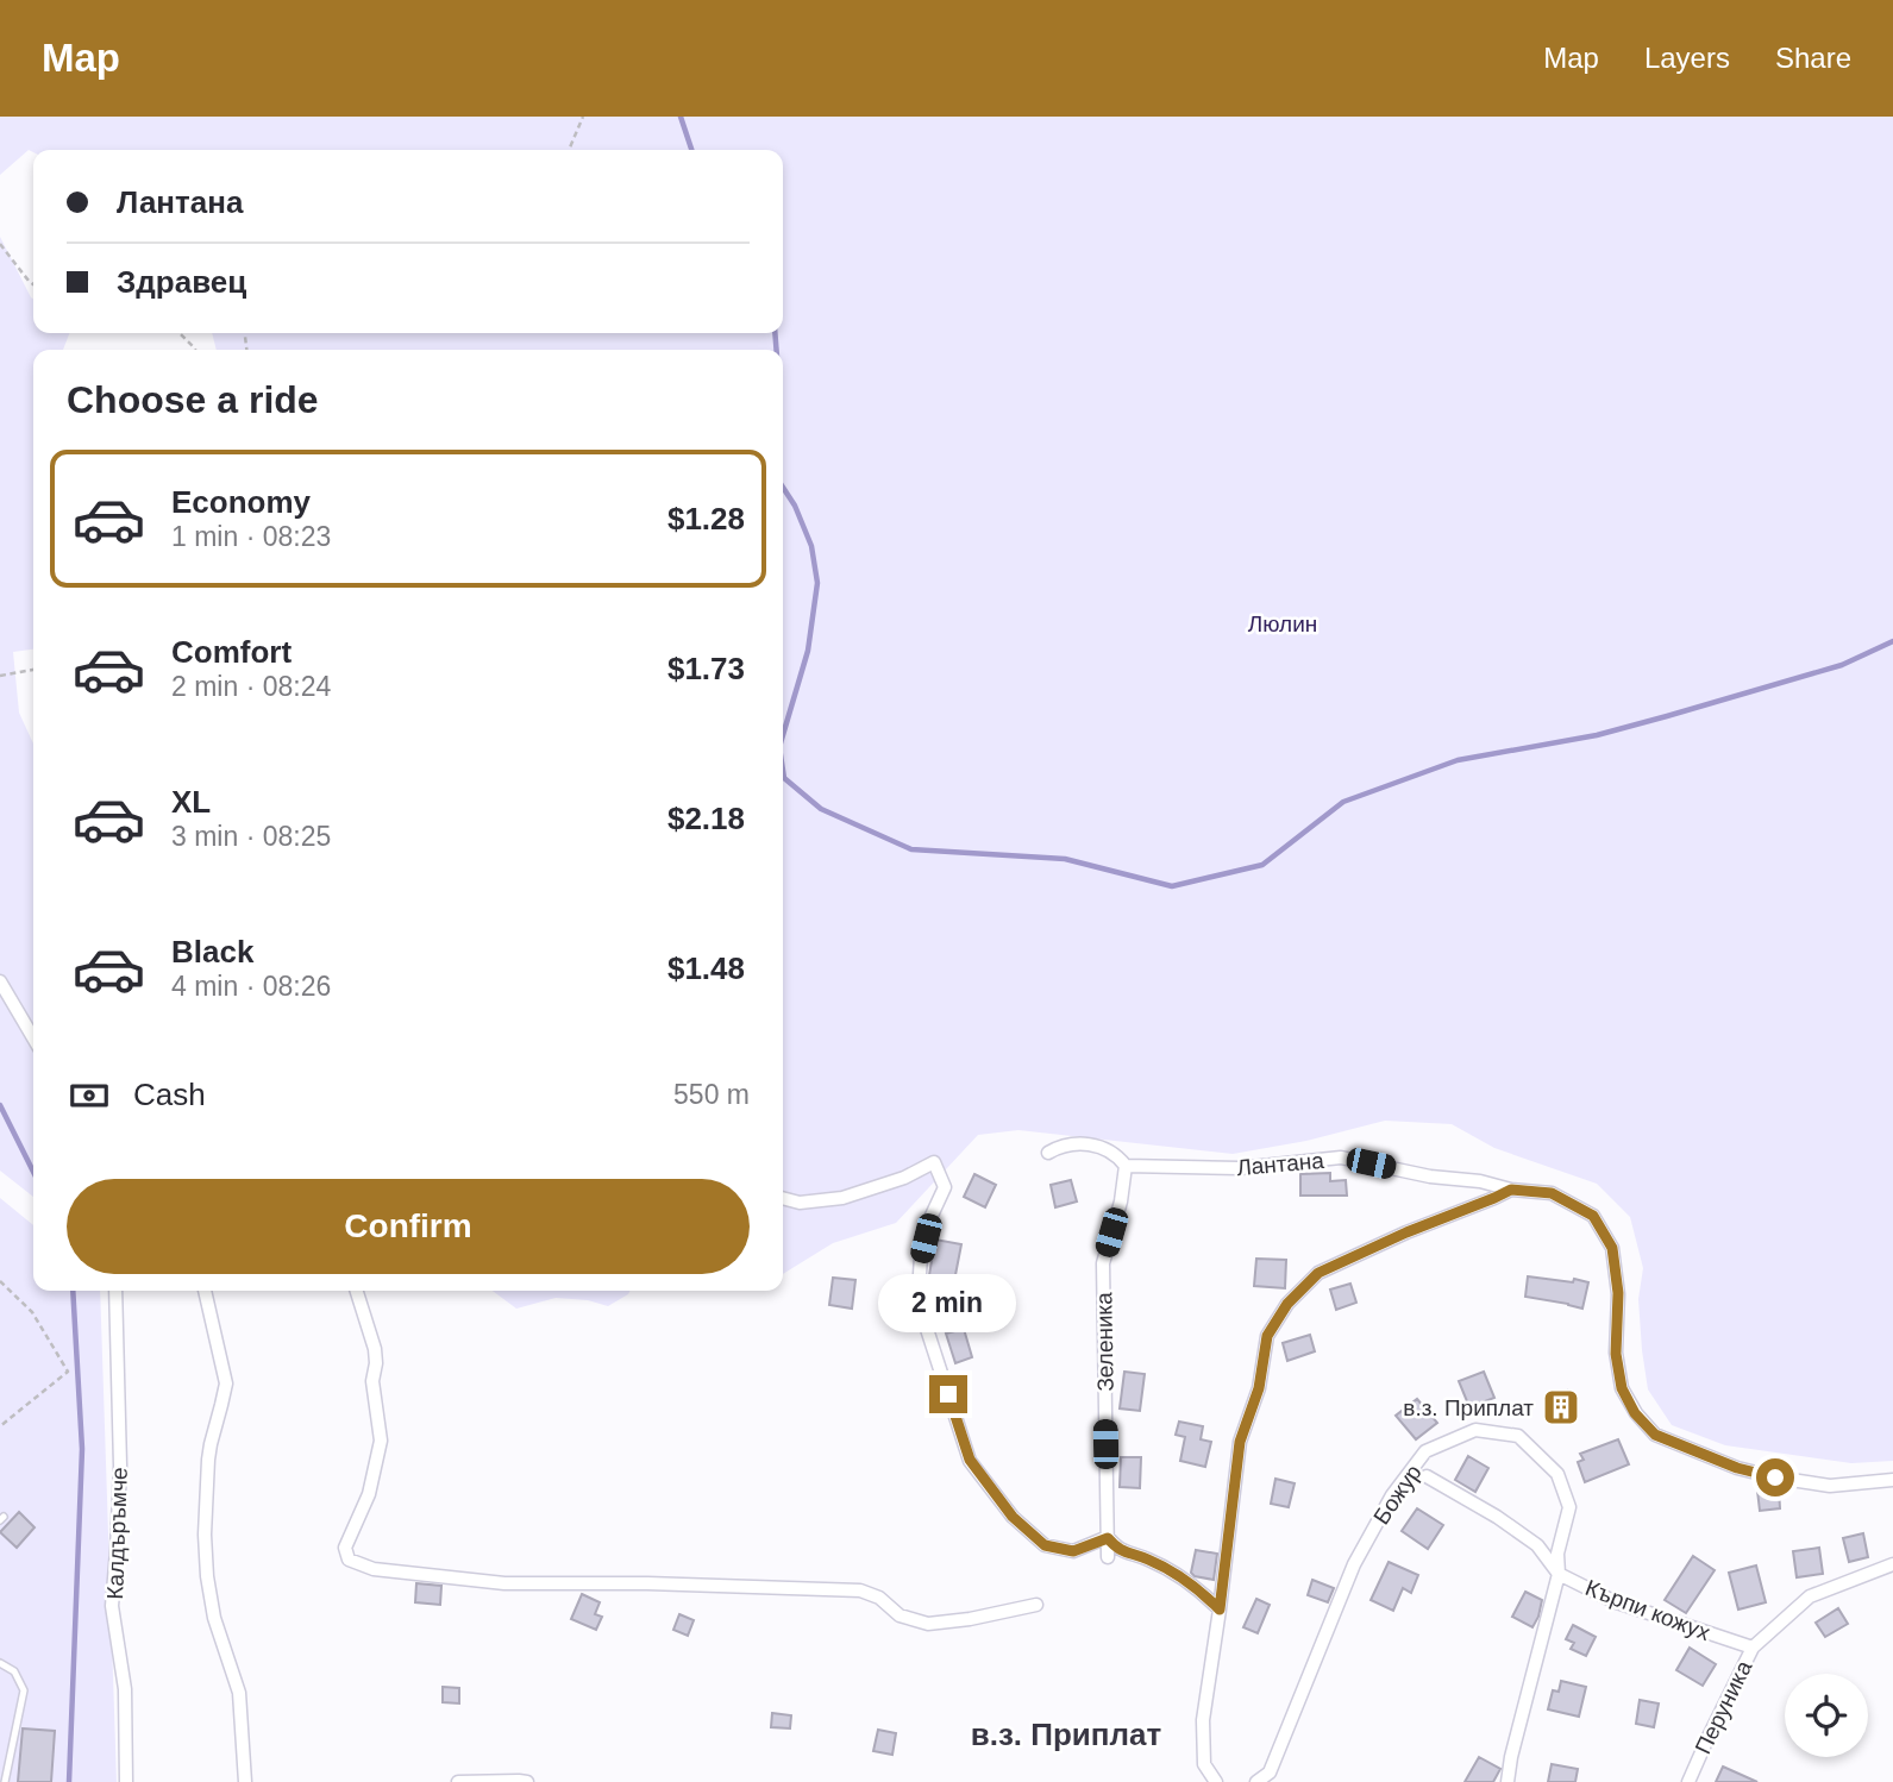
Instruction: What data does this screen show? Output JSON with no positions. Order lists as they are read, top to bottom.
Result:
{
  "streets": {
    "street": [
      "Лантана",
      "Зеленика",
      "Божур",
      "Калдъръмче",
      "Кърпи кожух",
      "Перуника"
    ]
  },
  "crossings": [
    ["Лантана", "Зеленика"],
    ["Божур", "Кърпи кожух"],
    ["Кърпи кожух", "Перуника"]
  ],
  "districts": ["в.з. Приплат"],
  "parks": ["Люлин"],
  "places": {
    "building": ["в.з. Приплат"]
  },
  "page": {
    "header": "Map",
    "nav": ["Map", "Layers", "Share"],
    "banner": ["Лантана", "Здравец"],
    "heading": "Choose a ride",
    "list": [
      {
        "name": "Economy",
        "note": "1 min · 08:23",
        "value": "$1.28"
      },
      {
        "name": "Comfort",
        "note": "2 min · 08:24",
        "value": "$1.73"
      },
      {
        "name": "XL",
        "note": "3 min · 08:25",
        "value": "$2.18"
      },
      {
        "name": "Black",
        "note": "4 min · 08:26",
        "value": "$1.48"
      }
    ],
    "pay": ["Cash", "550 m"],
    "buttons": "Confirm",
    "bubble": "2 min"
  }
}
